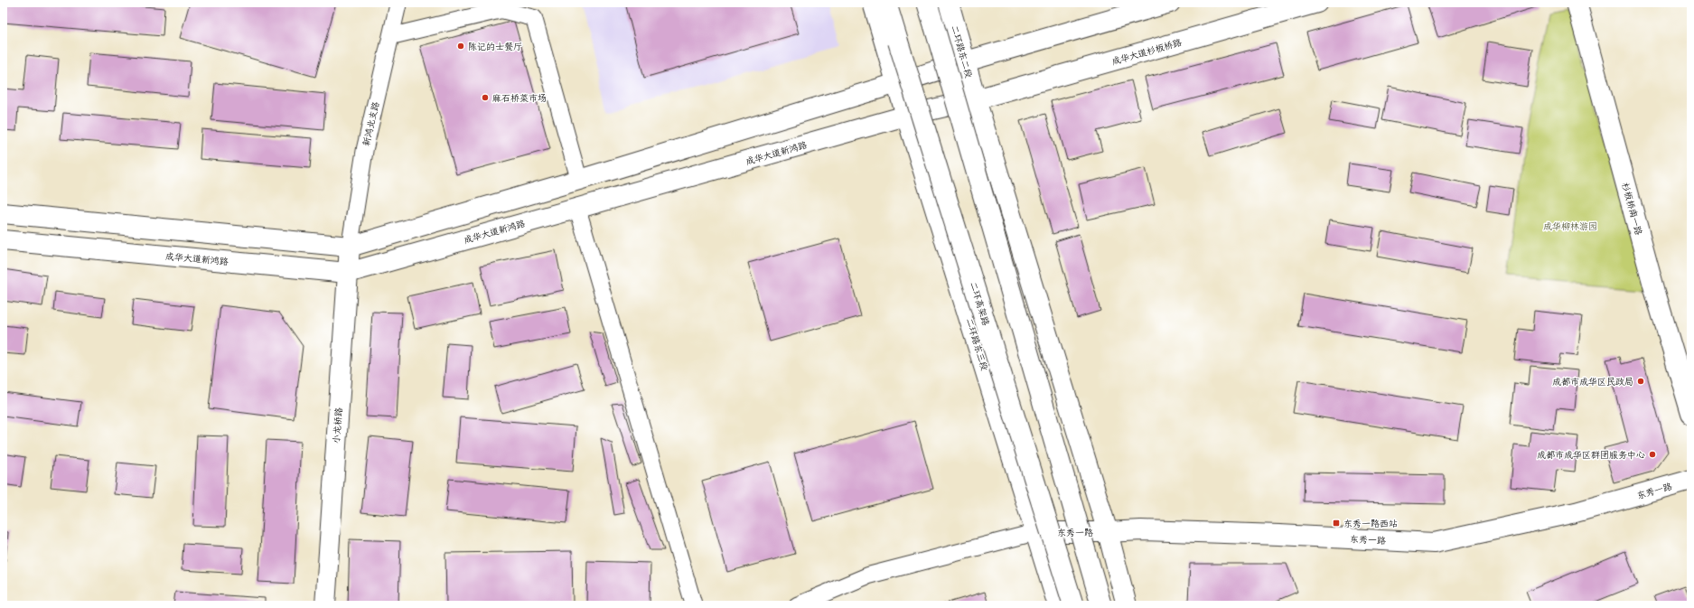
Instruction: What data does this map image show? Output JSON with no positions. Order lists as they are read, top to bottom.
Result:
{
  "streets": {
    "main road": [
      "二环路东二段",
      "成华大道杉板桥路",
      "成华大道新鸿路",
      "杉板桥南一路",
      "二环高架路",
      "二环路东三段",
      "小龙桥路",
      "东秀一路"
    ],
    "street": ["新鸿北支路"]
  },
  "crossings": [
    ["二环路东二段", "成华大道杉板桥路"],
    ["二环路东二段", "成华大道新鸿路"],
    ["成华大道杉板桥路", "成华大道新鸿路"],
    ["新鸿北支路", "小龙桥路"],
    ["成华大道新鸿路", "二环路东三段"],
    ["成华大道新鸿路", "小龙桥路"],
    ["二环路东三段", "东秀一路"]
  ],
  "parks": ["成华柳林游园"],
  "places": {
    "other": [
      "陈记的士餐厅",
      "麻石桥菜市场",
      "成都市成华区民政局",
      "成都市成华区群团服务中心"
    ],
    "transit": ["东秀一路西站"]
  }
}
